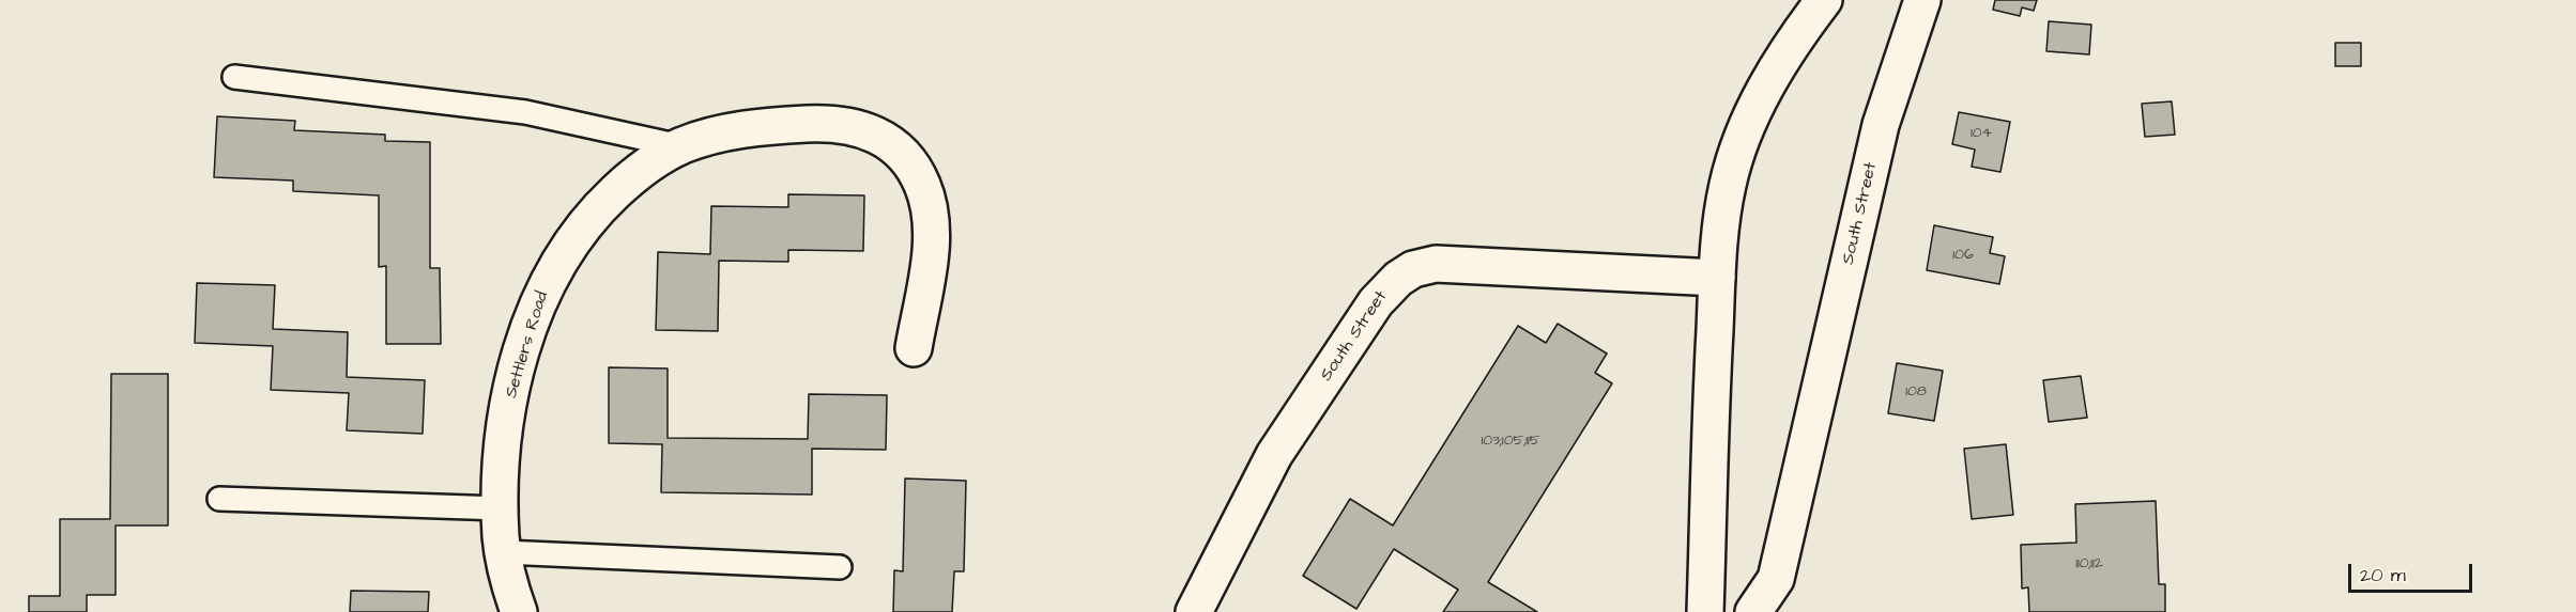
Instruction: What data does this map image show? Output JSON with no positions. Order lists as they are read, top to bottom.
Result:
{
  "streets": {
    "street": ["South Street", "Settlers Road"]
  },
  "house_numbers": [
    "104",
    "106",
    "108",
    "103;105;115",
    "110;112"
  ],
  "scale_bar": "20 m"
}
